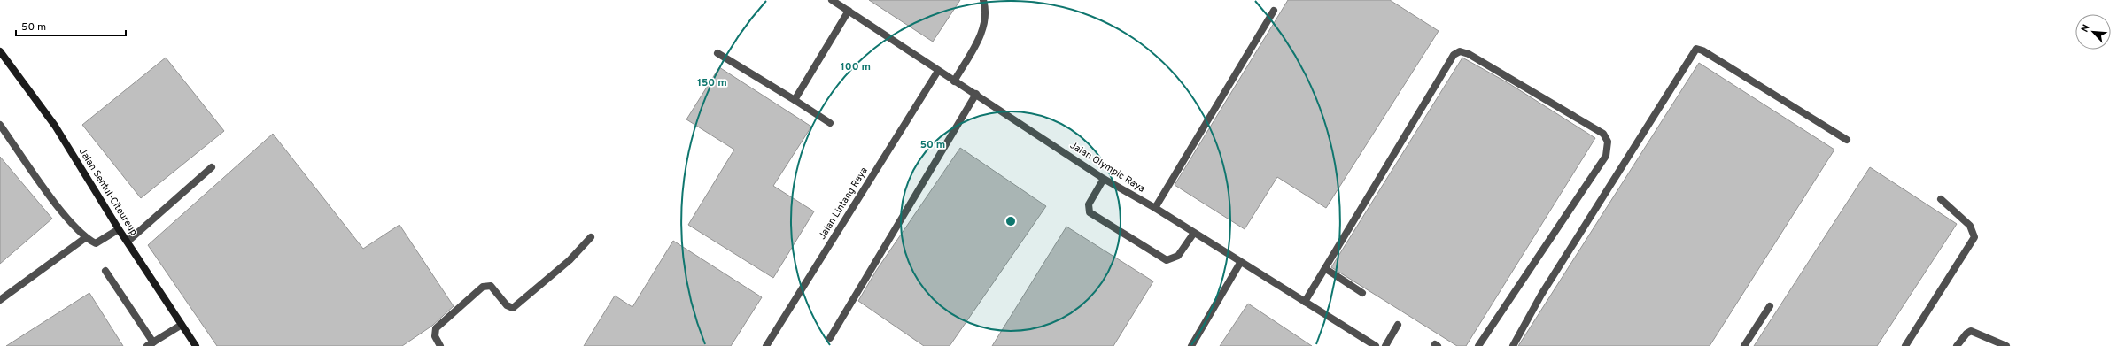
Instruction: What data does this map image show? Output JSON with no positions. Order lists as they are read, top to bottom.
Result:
{
  "streets": {
    "street": ["Jalan Olympic Raya", "Jalan Sentul-Citeureup", "Jalan Lintang Raya"]
  },
  "crossings": [
    ["Jalan Olympic Raya", "Jalan Lintang Raya"]
  ],
  "scale_bar": "50 m",
  "north": "top left",
  "rings": ["100 m", "150 m", "50 m"]
}
